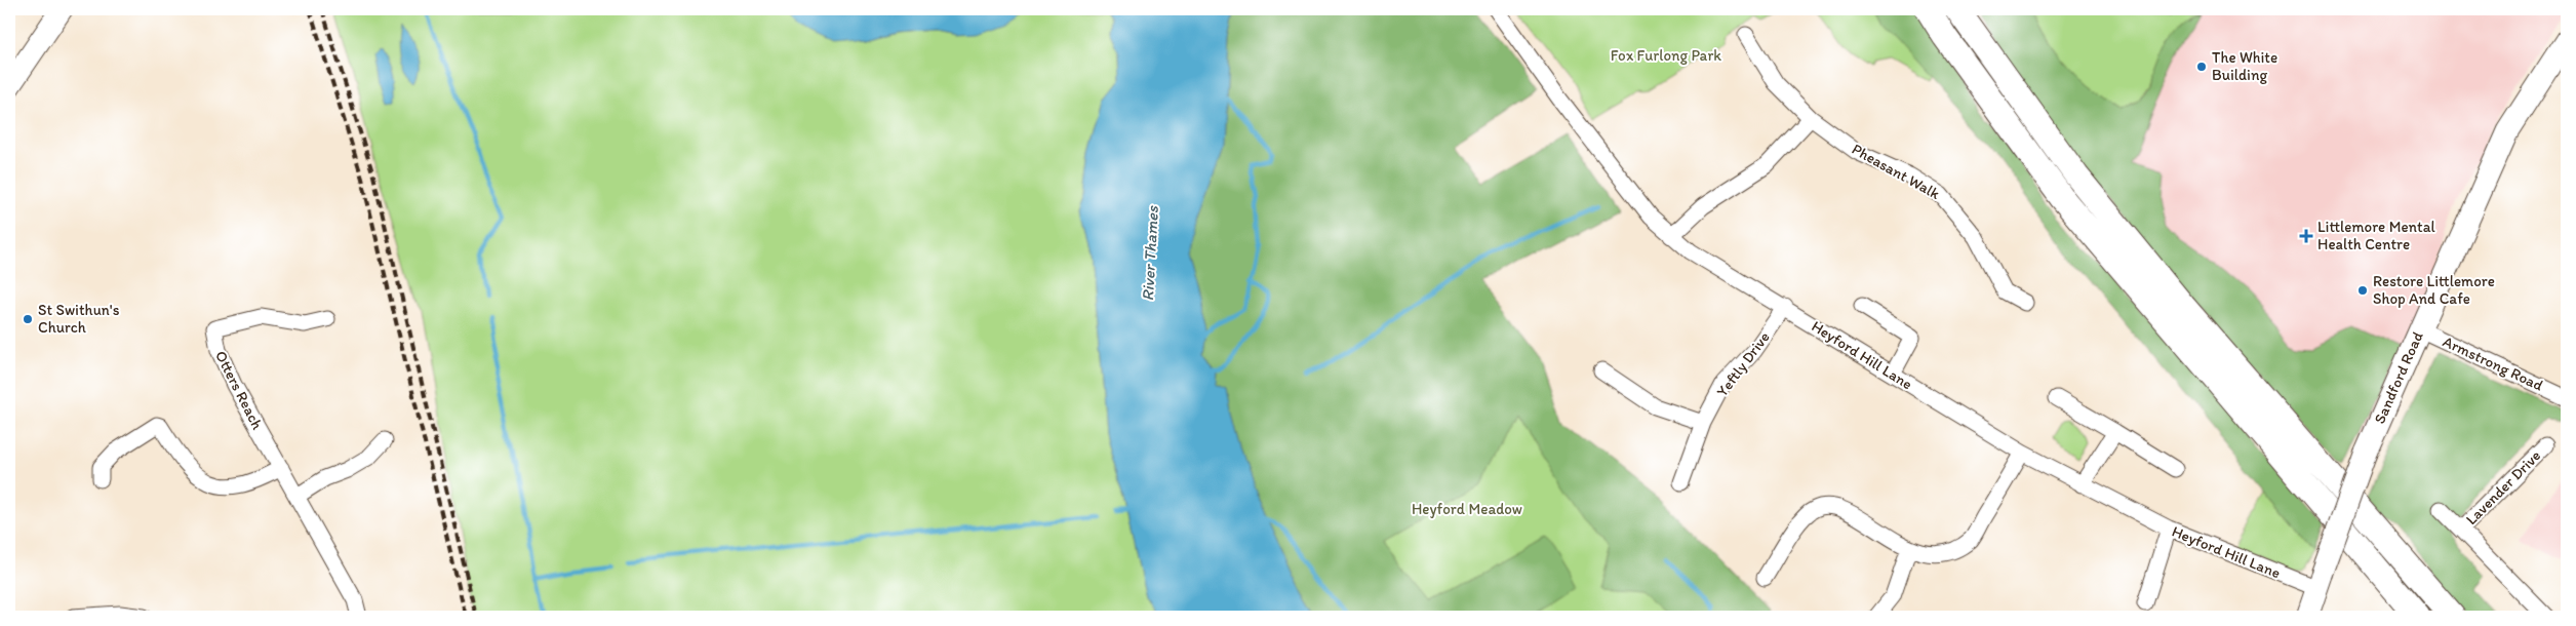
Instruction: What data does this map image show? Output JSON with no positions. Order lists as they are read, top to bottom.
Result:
{
  "streets": {
    "street": [
      "Pheasant Walk",
      "Heyford Hill Lane",
      "Armstrong Road",
      "Yeftly Drive",
      "Sandford Road",
      "Otters Reach",
      "Lavender Drive"
    ]
  },
  "crossings": [
    ["Heyford Hill Lane", "Yeftly Drive"],
    ["Heyford Hill Lane", "Sandford Road"],
    ["Armstrong Road", "Sandford Road"]
  ],
  "water": ["River Thames"],
  "parks": ["Fox Furlong Park", "Heyford Meadow"],
  "places": {
    "other": ["The White Building", "Restore Littlemore Shop And Cafe", "St Swithun's Church"],
    "health": ["Littlemore Mental Health Centre"]
  }
}
